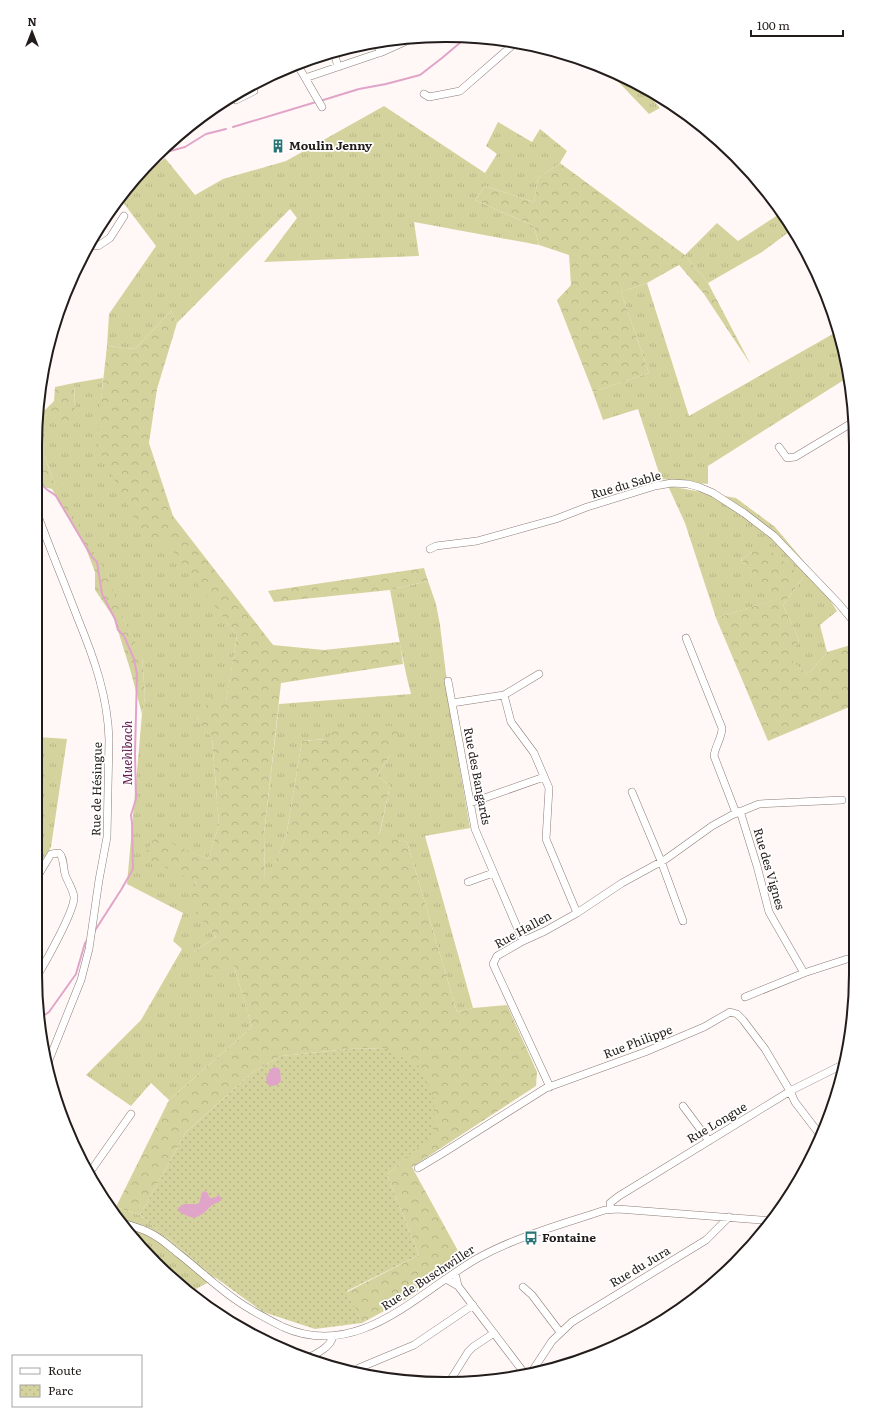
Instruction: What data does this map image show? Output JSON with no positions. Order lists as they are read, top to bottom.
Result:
{
  "streets": {
    "street": [
      "Rue du Sable",
      "Rue des Bangards",
      "Rue de Hésingue",
      "Rue des Vignes",
      "Rue Hallen",
      "Rue Philippe",
      "Rue Longue",
      "Rue du Jura",
      "Rue de Buschwiller"
    ]
  },
  "crossings": [
    ["Rue des Bangards", "Rue Hallen"],
    ["Rue des Vignes", "Rue Hallen"],
    ["Rue Hallen", "Rue Philippe"],
    ["Rue Philippe", "Rue Longue"],
    ["Rue Longue", "Rue de Buschwiller"],
    ["Rue du Jura", "Rue de Buschwiller"]
  ],
  "water": ["Muehlbach"],
  "places": {
    "building": ["Moulin Jenny"],
    "bus stop": ["Fontaine"]
  },
  "legend": ["Route", "Parc"],
  "scale_bar": "100 m",
  "north": "top"
}
